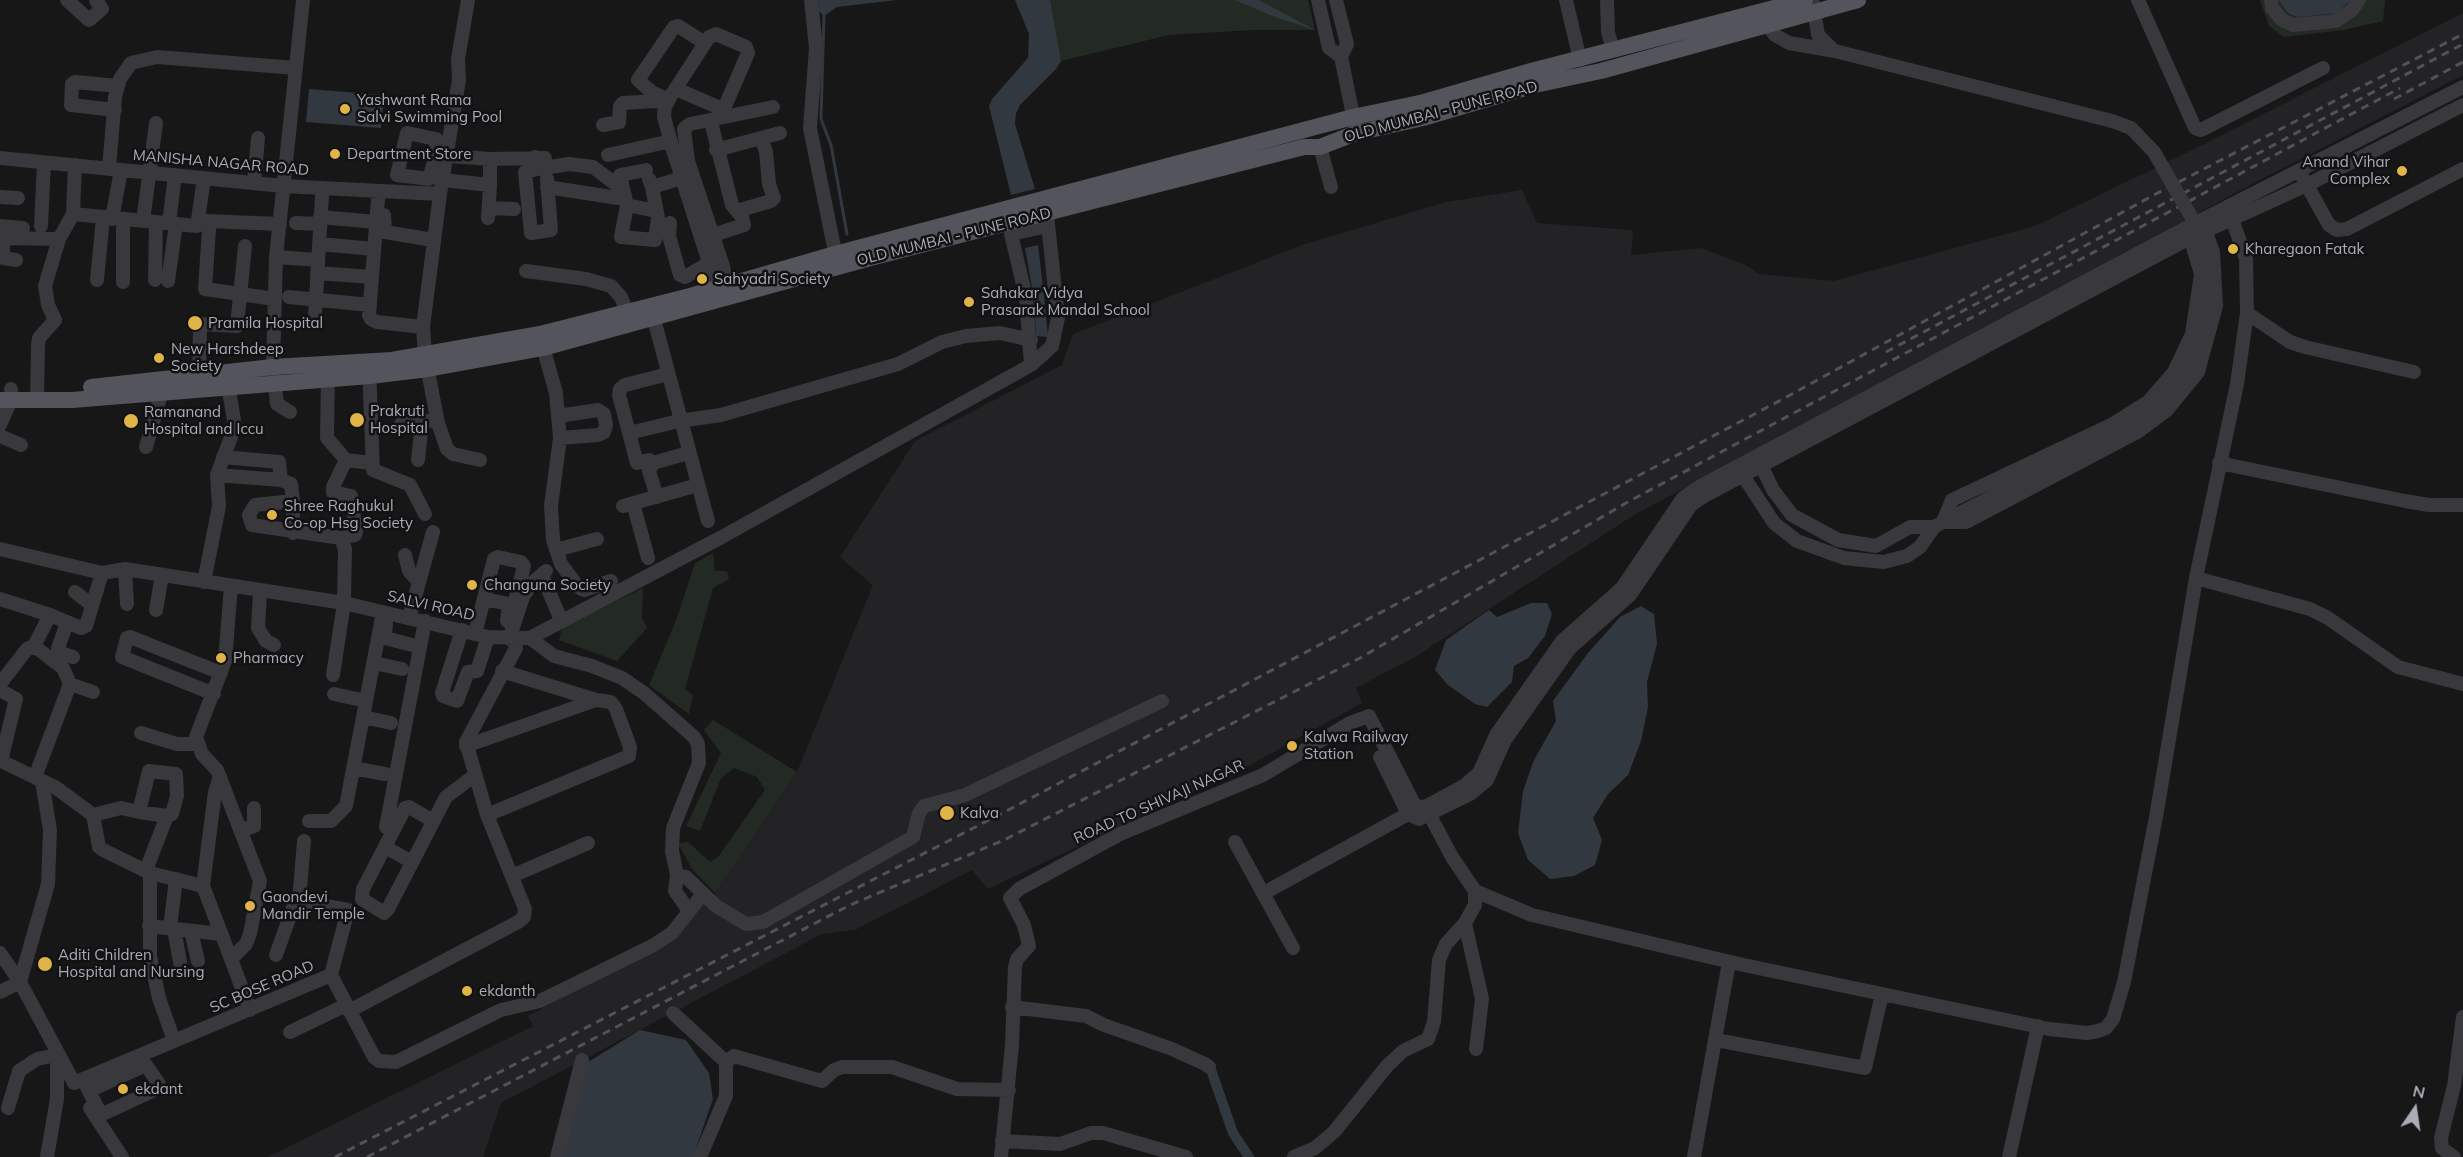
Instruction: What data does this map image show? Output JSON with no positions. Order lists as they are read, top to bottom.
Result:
{
  "streets": {
    "main road": ["OLD MUMBAI - PUNE ROAD"],
    "street": [
      "MANISHA NAGAR ROAD",
      "SALVI ROAD",
      "ROAD TO SHIVAJI NAGAR",
      "SC BOSE ROAD"
    ]
  },
  "places": [
    "Yashwant Rama Salvi Swimming Pool",
    "Department Store",
    "Anand Vihar Complex",
    "Kharegaon Fatak",
    "Sahyadri Society",
    "Sahakar Vidya Prasarak Mandal School",
    "Pramila Hospital",
    "New Harshdeep Society",
    "Prakruti Hospital",
    "Ramanand Hospital and Iccu",
    "Shree Raghukul Co-op Hsg Society",
    "Changuna Society",
    "Pharmacy",
    "Kalwa Railway Station",
    "Kalva",
    "Gaondevi Mandir Temple",
    "Aditi Children Hospital and Nursing",
    "ekdanth",
    "ekdant"
  ],
  "north": "top"
}
